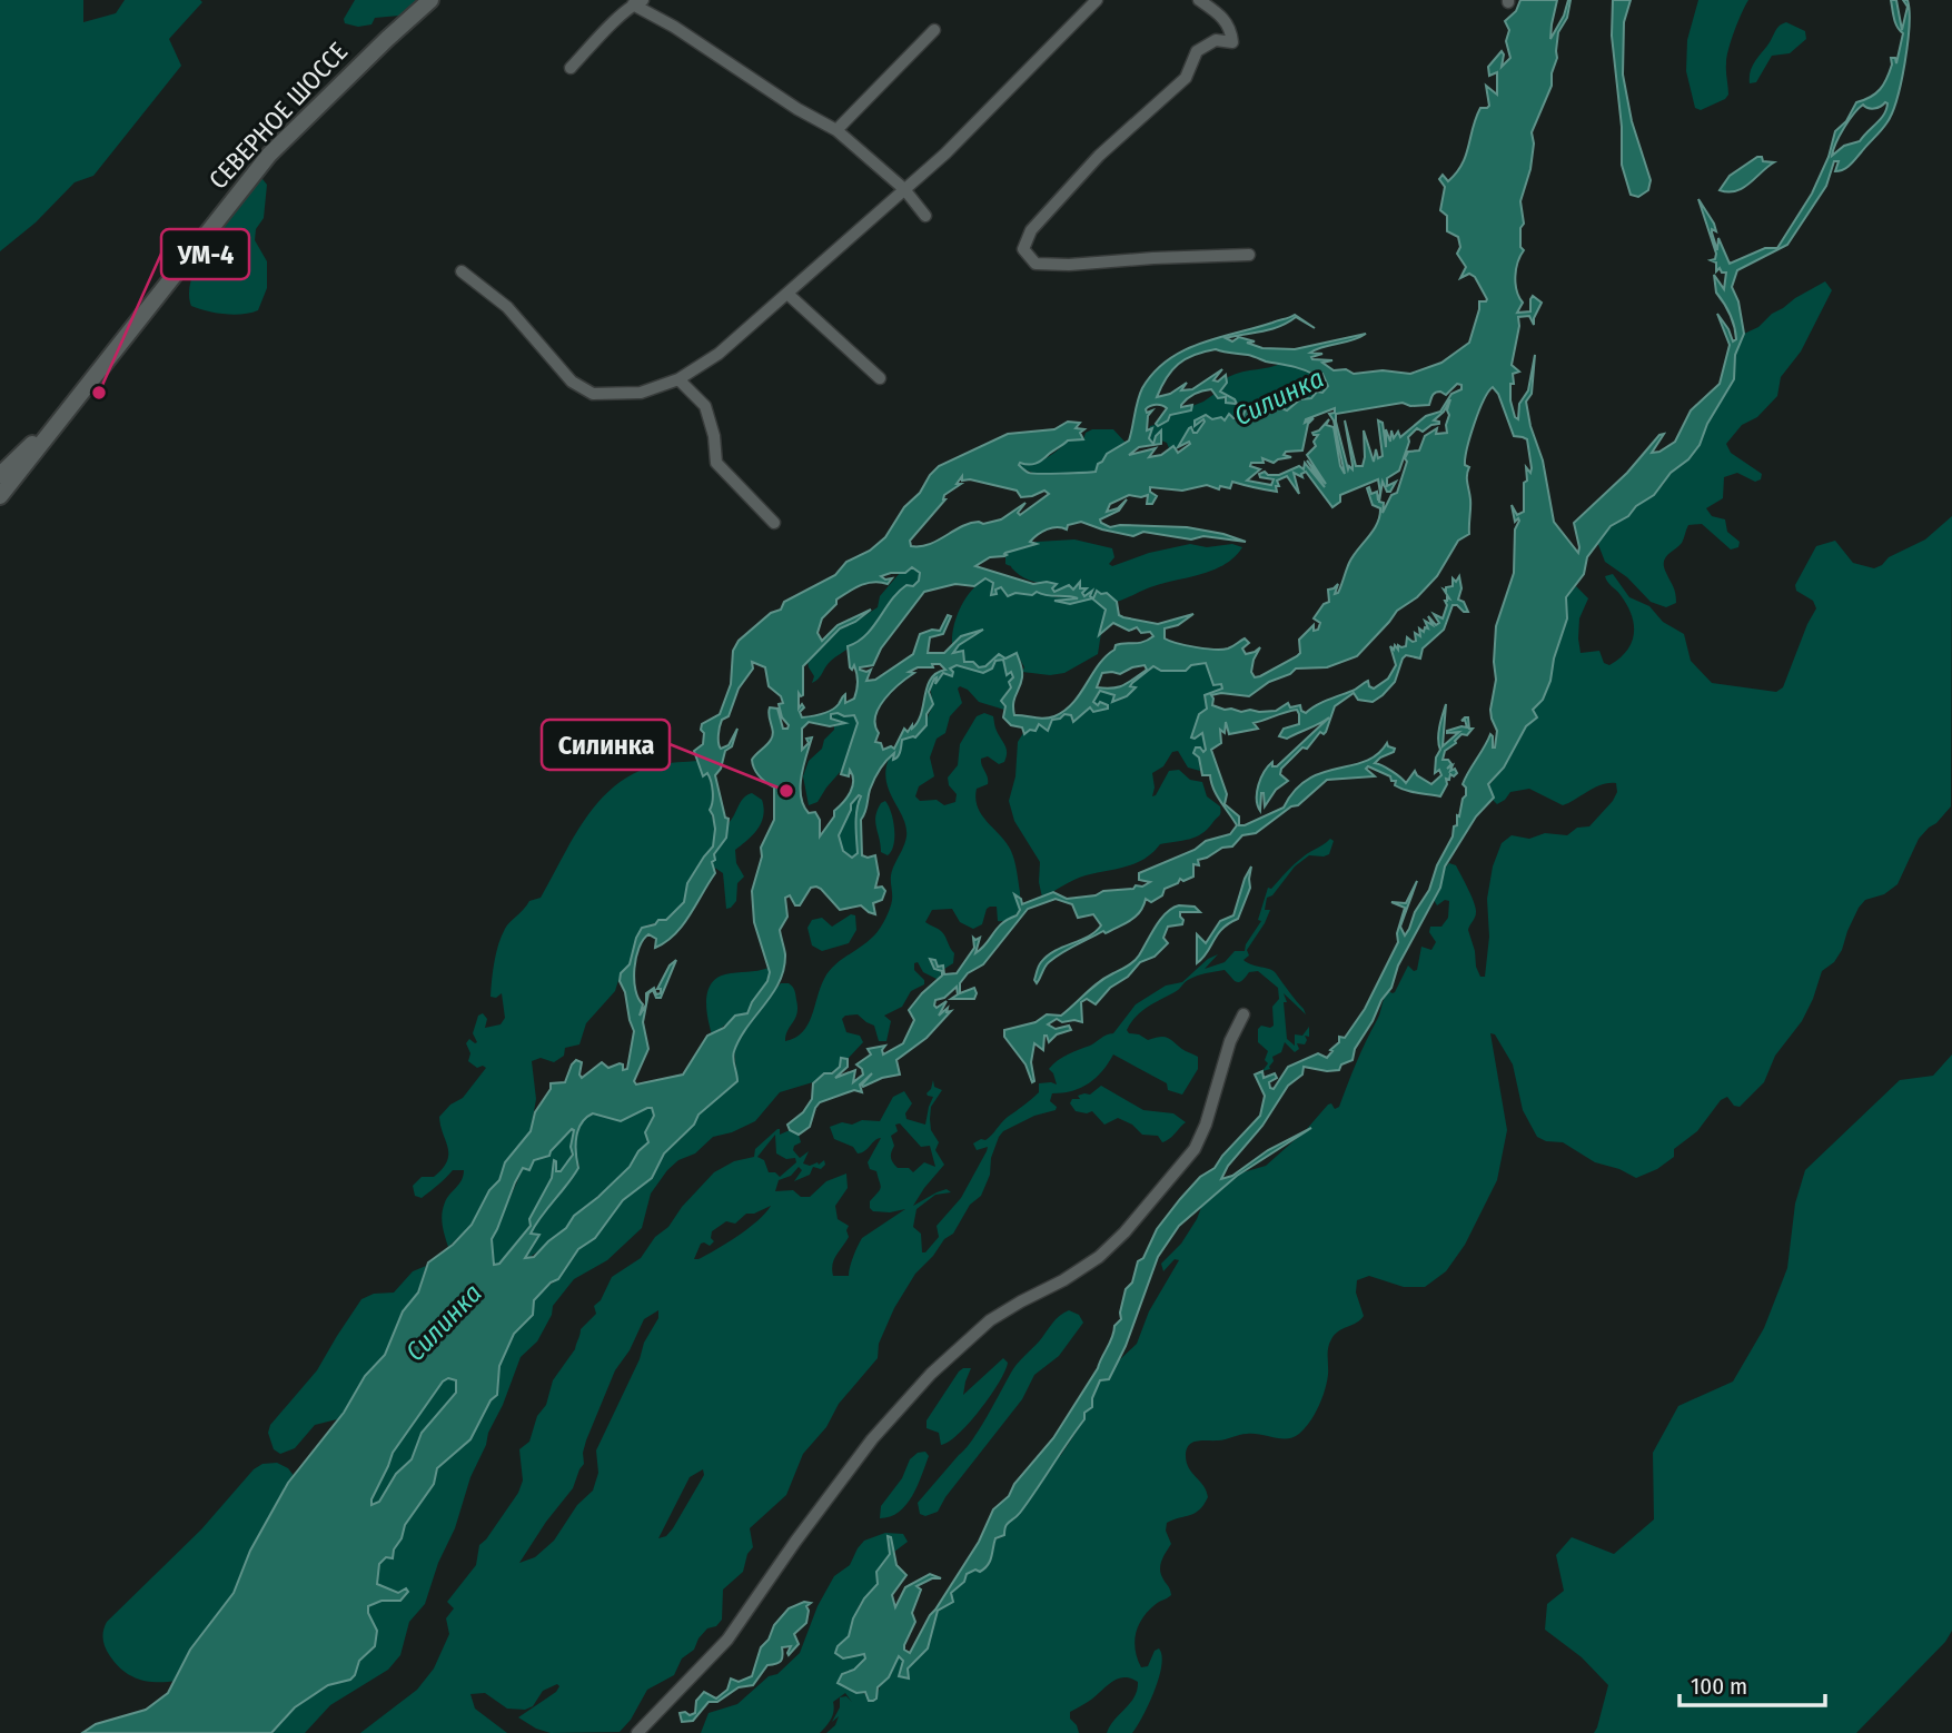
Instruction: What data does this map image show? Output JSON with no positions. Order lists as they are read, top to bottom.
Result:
{
  "streets": {
    "main road": ["СЕВЕРНОЕ ШОССЕ"]
  },
  "water": ["Силинка"],
  "places": ["УМ-4", "Силинка"],
  "scale_bar": "100 m"
}
